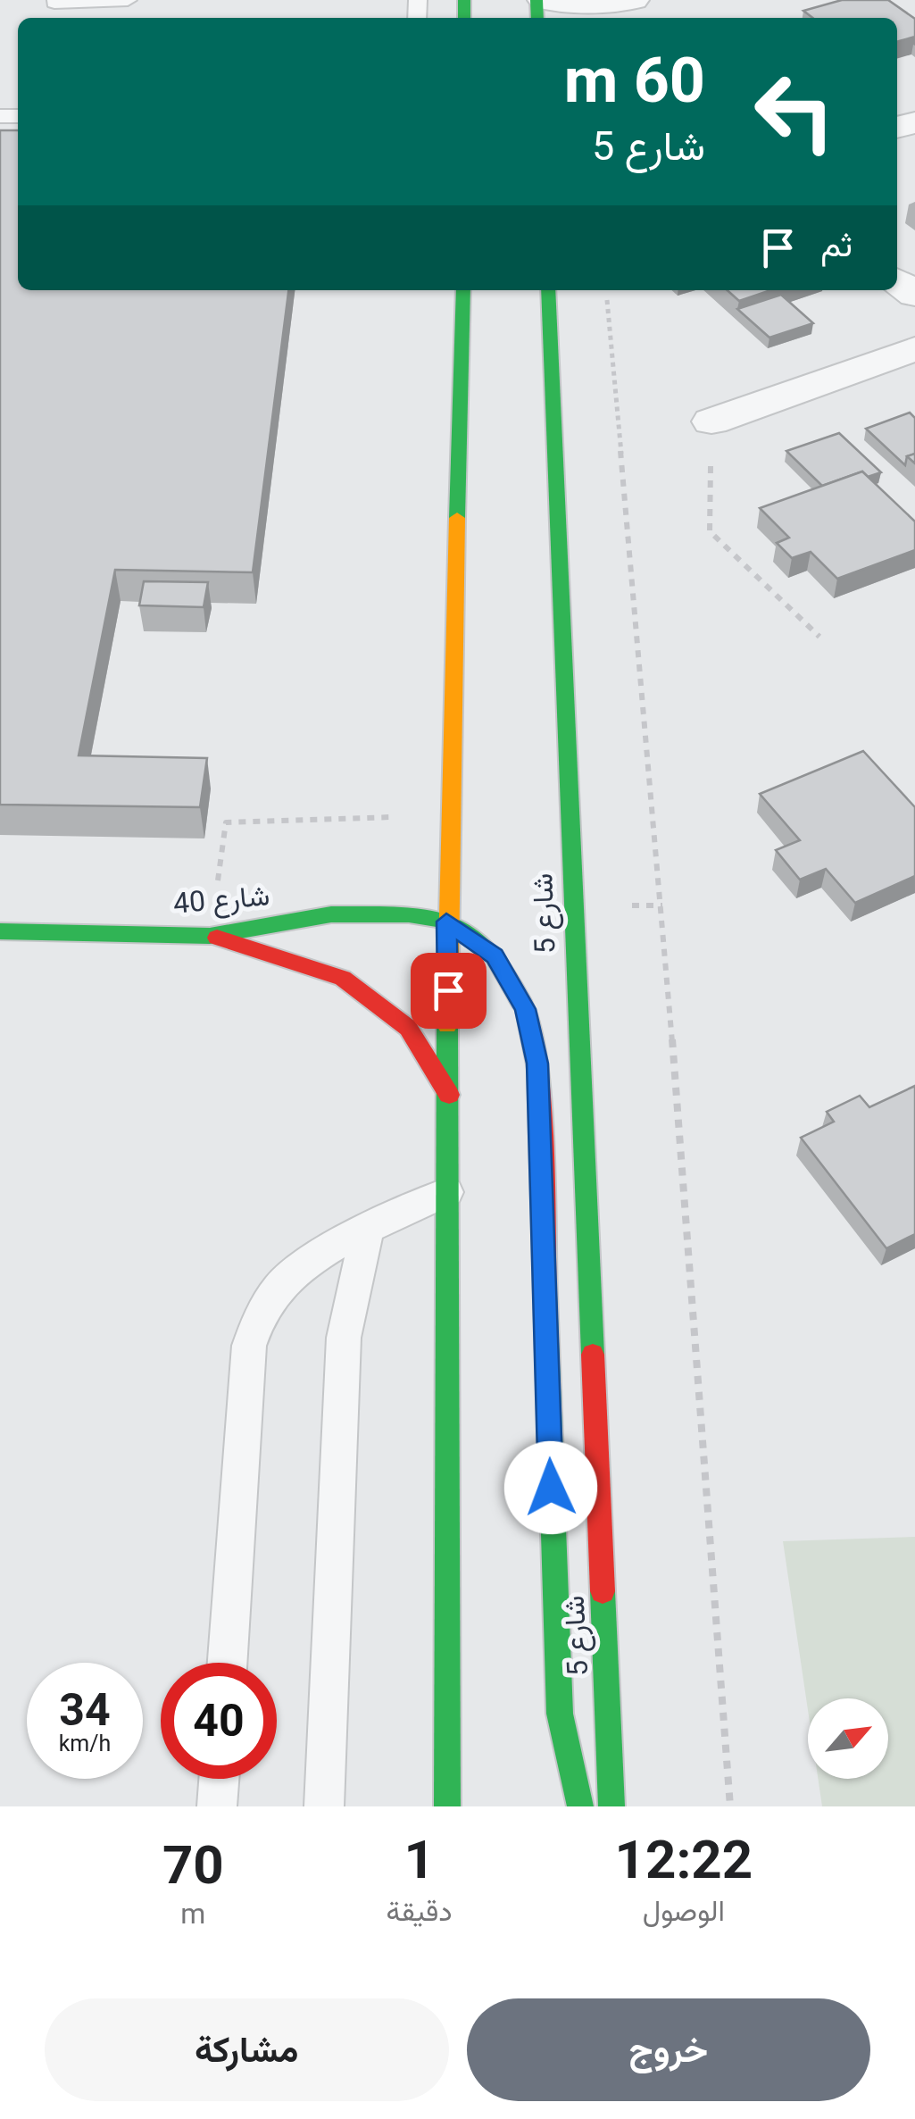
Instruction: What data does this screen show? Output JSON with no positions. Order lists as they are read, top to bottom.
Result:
{
  "streets": {
    "street": ["شارع 40", "شارع 5"]
  },
  "north": "top right",
  "page": {
    "turn": ["60 m", "شارع 5"],
    "then": "ثم",
    "speed": "34 km/h",
    "limit": "40",
    "eta": [
      "12:22",
      "الوصول",
      "1",
      "دقيقة",
      "70",
      "m"
    ],
    "buttons": ["خروج", "مشاركة"]
  }
}
